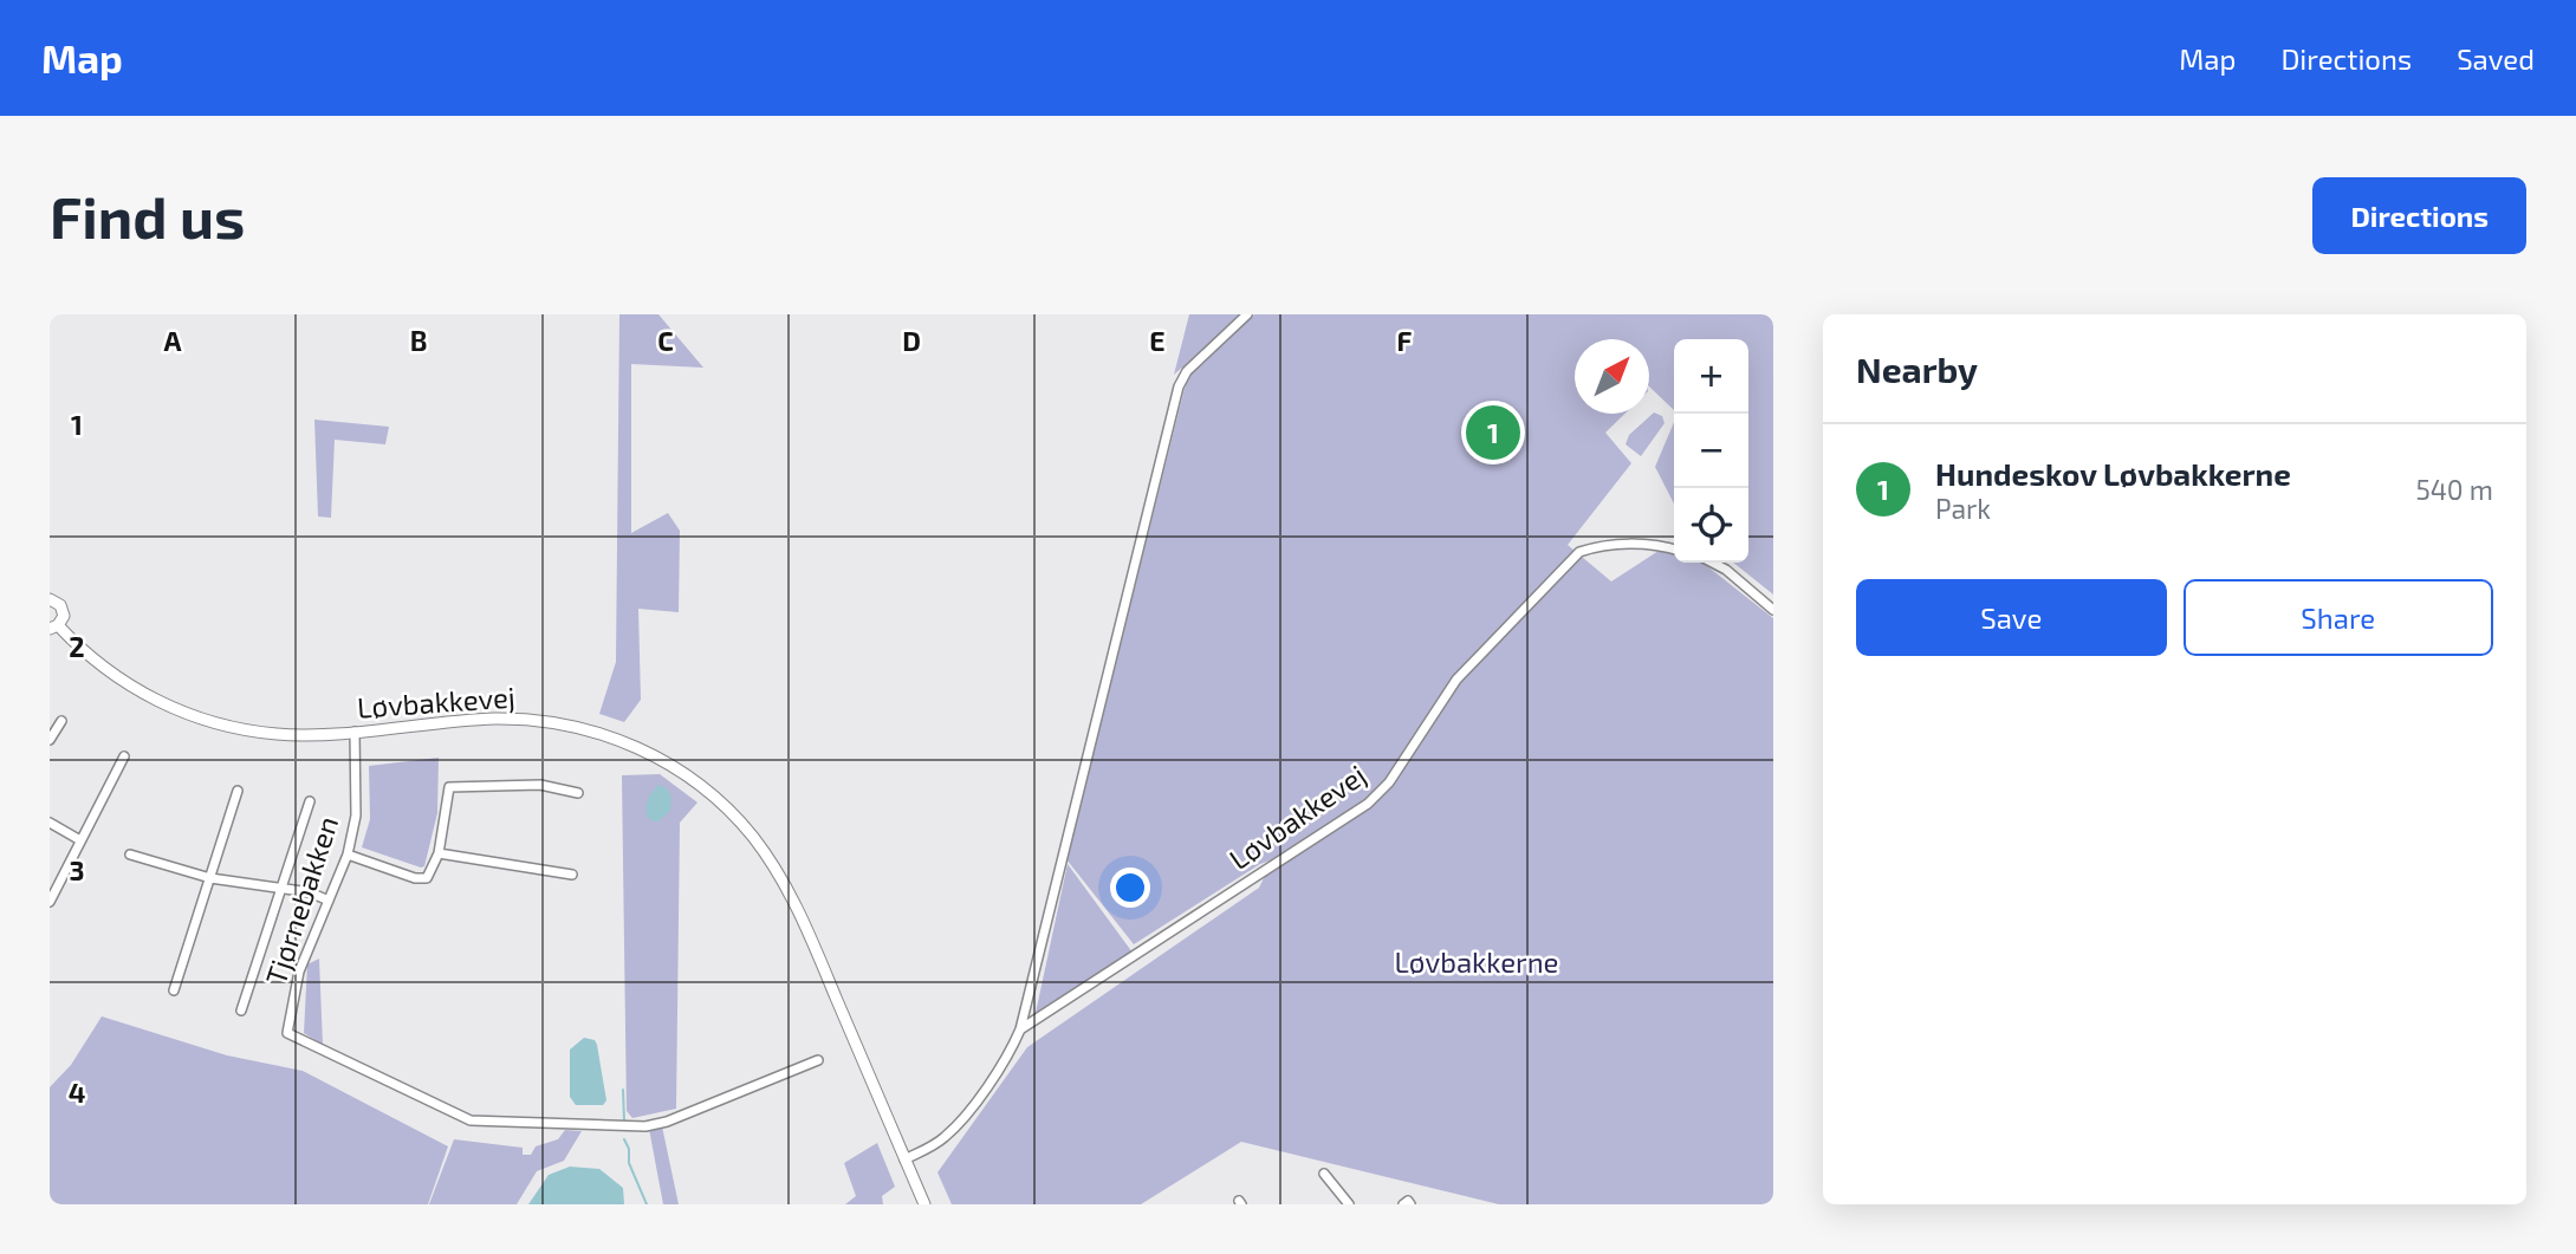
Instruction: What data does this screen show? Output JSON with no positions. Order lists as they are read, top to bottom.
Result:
{
  "streets": {
    "street": ["Løvbakkevej", "Tjørnebakken"]
  },
  "crossings": [
    ["Løvbakkevej", "Tjørnebakken"]
  ],
  "parks": ["Løvbakkerne"],
  "north": "top right",
  "page": {
    "header": "Map",
    "nav": ["Map", "Directions", "Saved"],
    "buttons": [
      "Directions",
      ["Save", "Share"]
    ],
    "title": "Find us",
    "heading": "Nearby",
    "map_buttons": ["+", "−"],
    "pins": "1",
    "list": [
      {
        "mark": "1",
        "name": "Hundeskov Løvbakkerne",
        "note": "Park",
        "value": "540 m"
      }
    ]
  },
  "grid": {
    "columns": [
      "A",
      "B",
      "C",
      "D",
      "E",
      "F"
    ],
    "rows": [
      "1",
      "2",
      "3",
      "4"
    ]
  }
}
